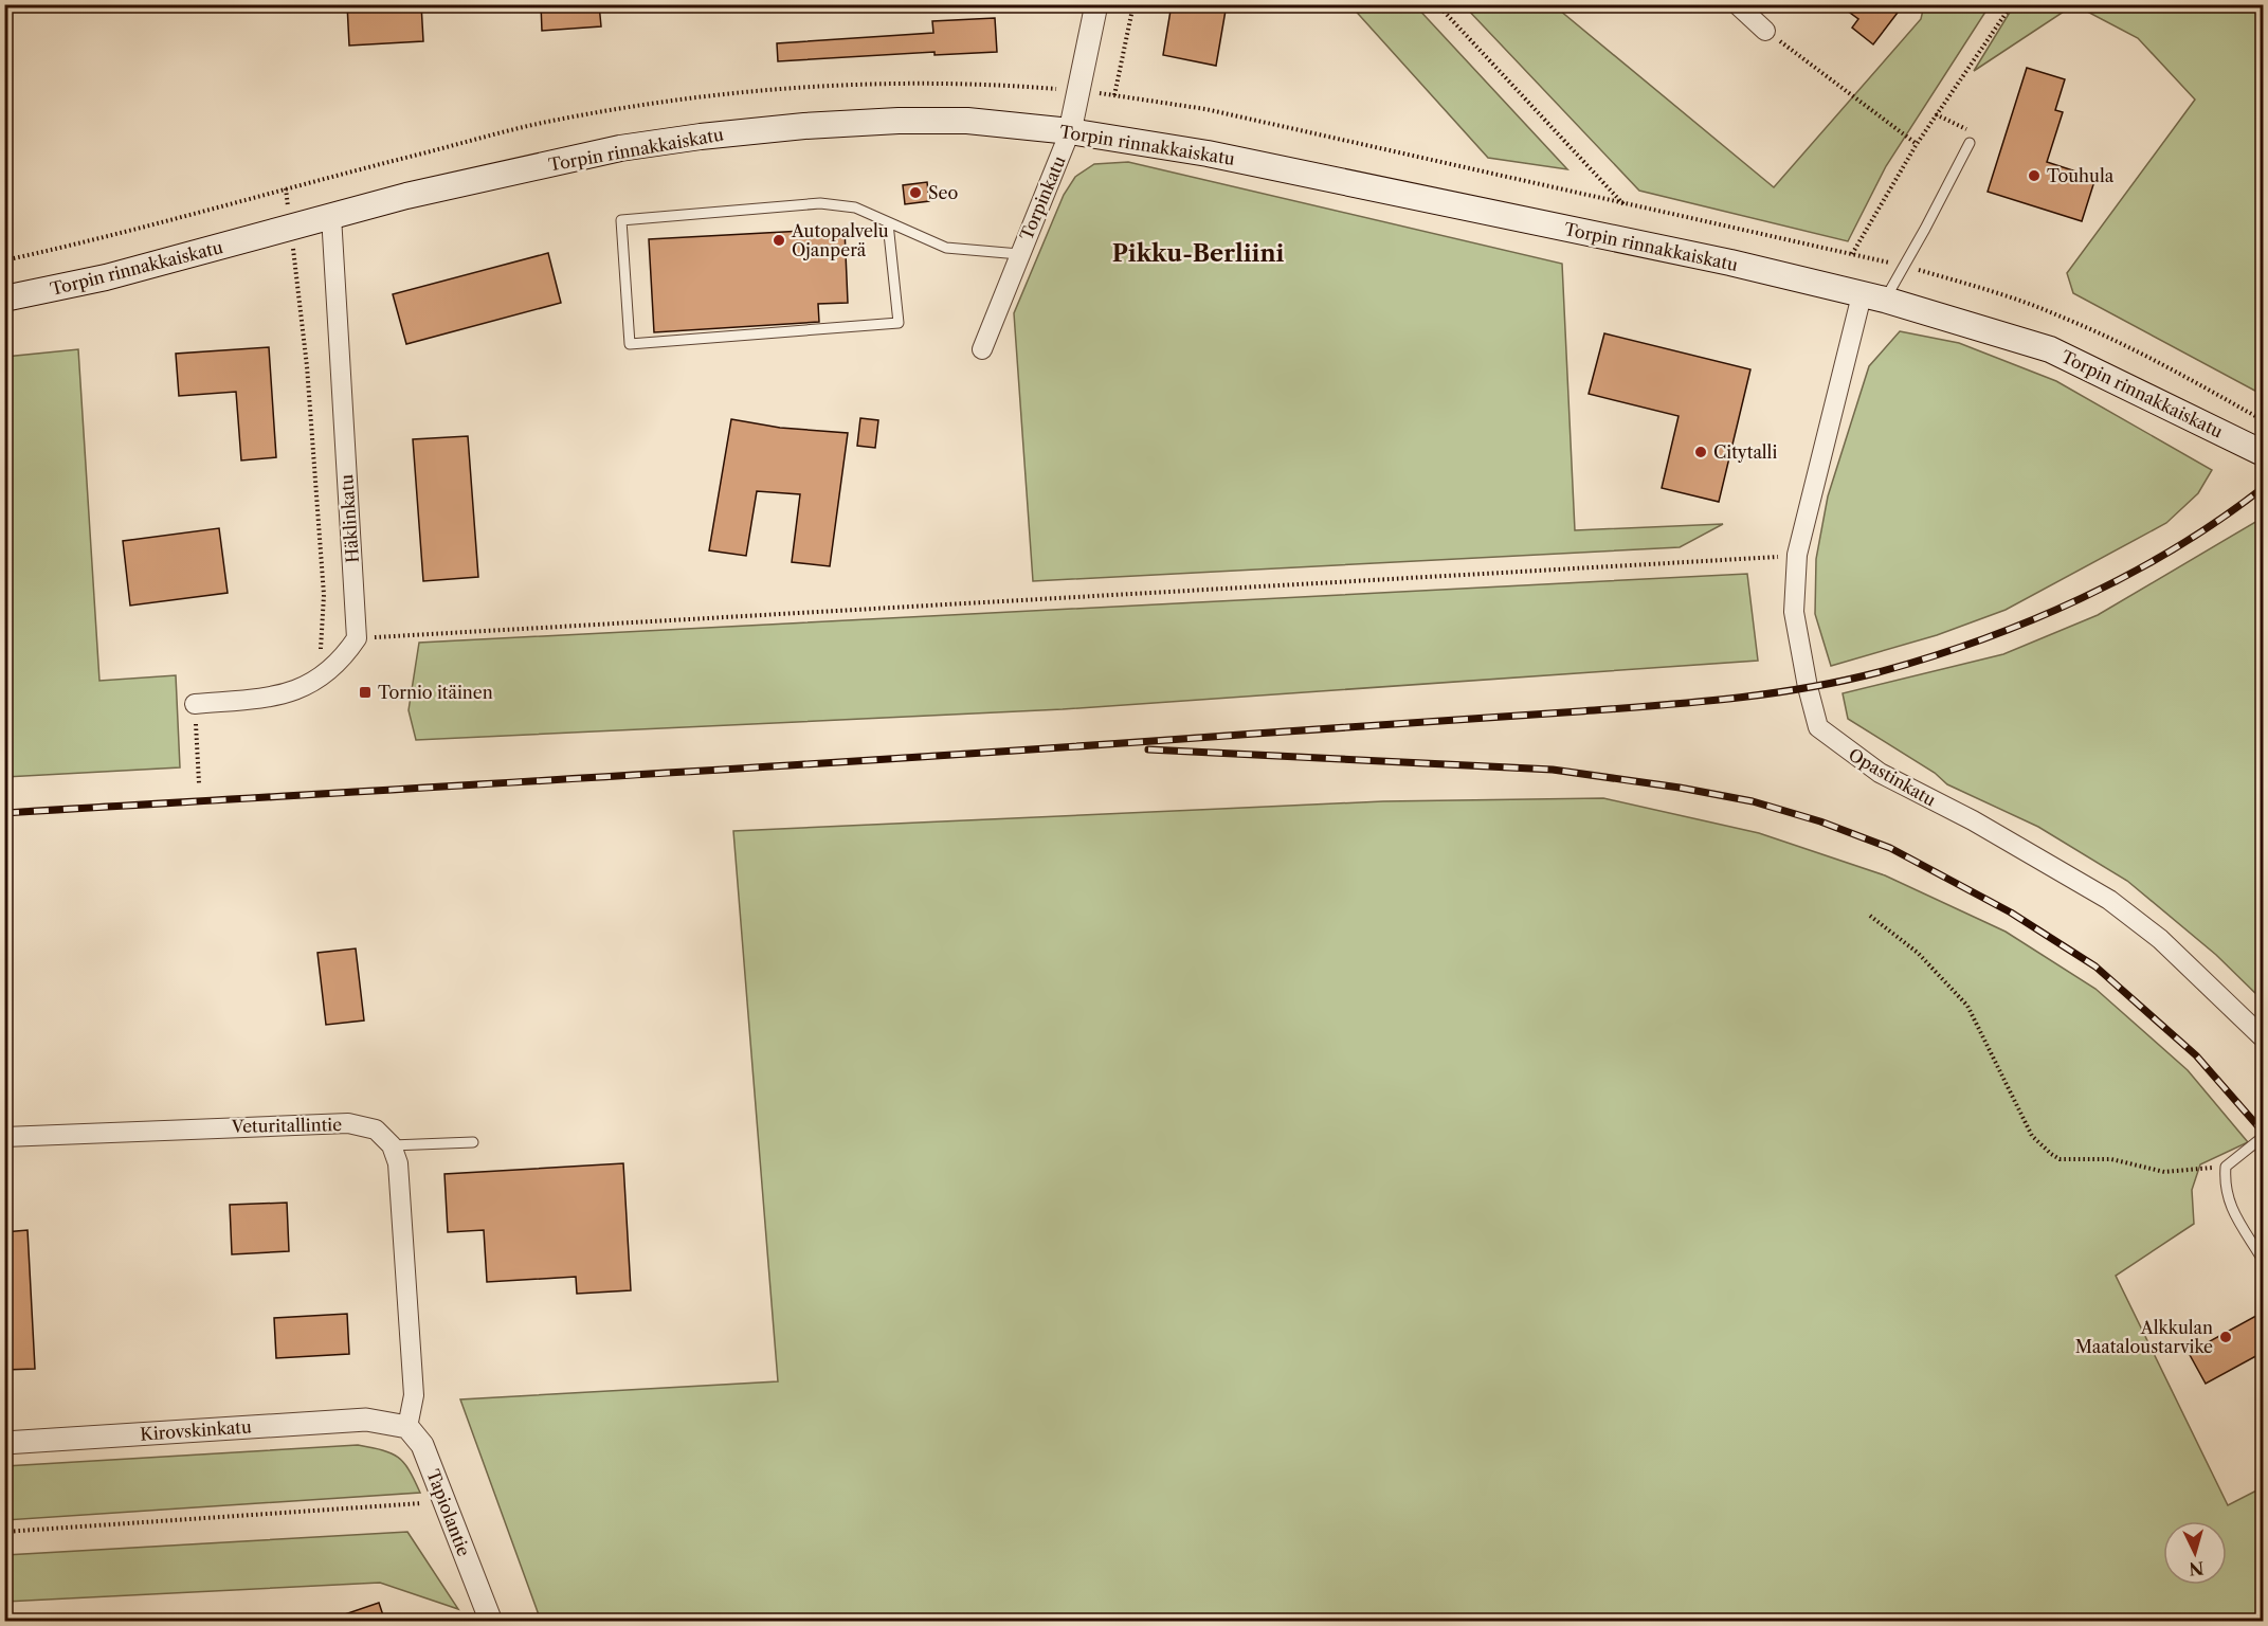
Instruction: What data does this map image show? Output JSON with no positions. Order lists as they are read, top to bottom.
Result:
{
  "streets": {
    "main road": ["Torpin rinnakkaiskatu"],
    "street": [
      "Torpinkatu",
      "Häklinkatu",
      "Opastinkatu",
      "Veturitallintie",
      "Kirovskinkatu",
      "Tapiolantie"
    ]
  },
  "crossings": [
    ["Torpin rinnakkaiskatu", "Torpinkatu"],
    ["Torpin rinnakkaiskatu", "Häklinkatu"],
    ["Torpin rinnakkaiskatu", "Opastinkatu"],
    ["Kirovskinkatu", "Tapiolantie"]
  ],
  "districts": ["Pikku-Berliini"],
  "places": {
    "other": [
      "Touhula",
      "Seo",
      "Autopalvelu Ojanperä",
      "Citytalli",
      "Alkkulan Maataloustarvike"
    ],
    "transit": ["Tornio itäinen"]
  },
  "north": "bottom"
}
